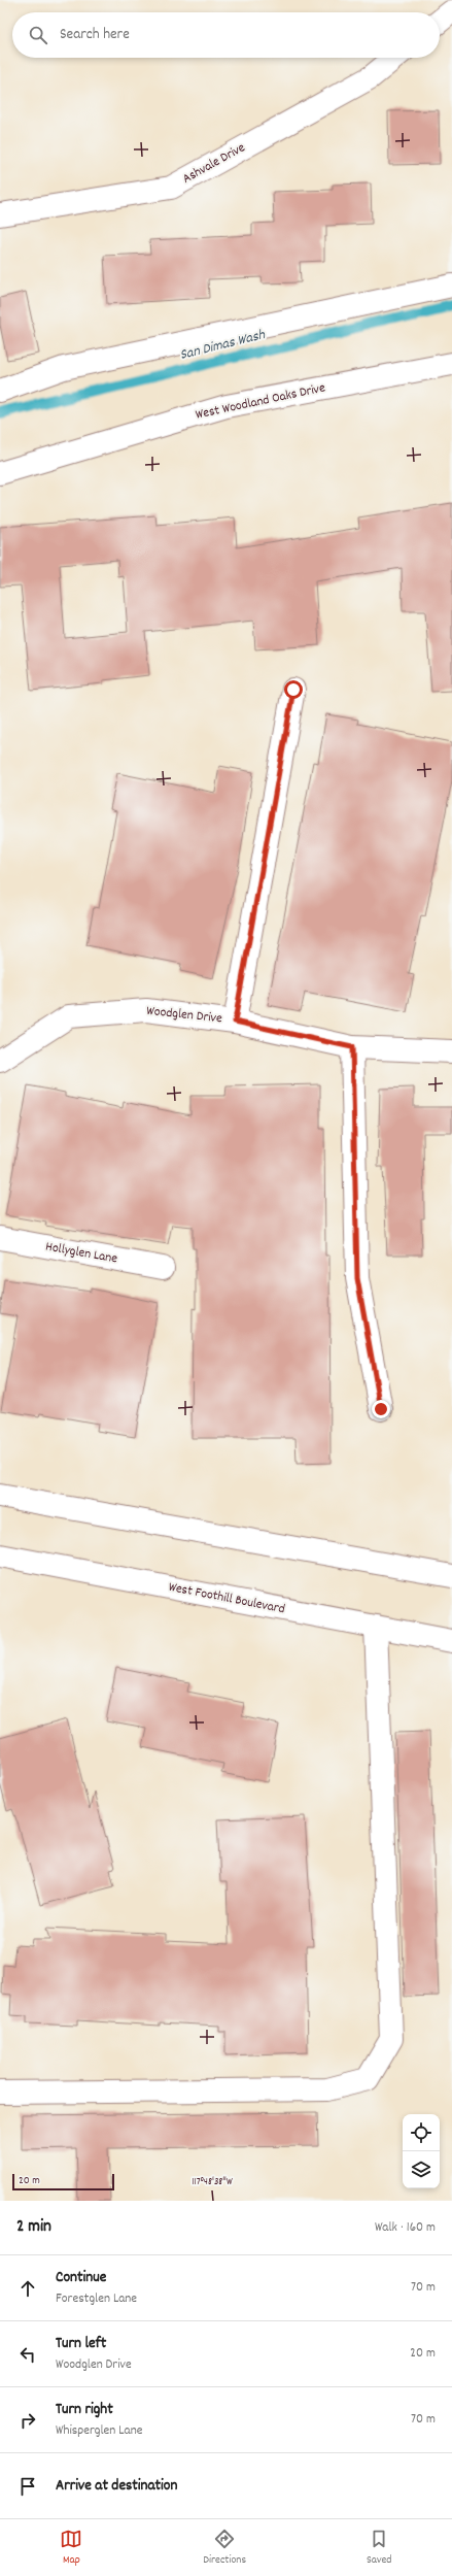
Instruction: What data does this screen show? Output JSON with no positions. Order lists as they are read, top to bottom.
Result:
{
  "streets": {
    "street": [
      "Ashvale Drive",
      "West Woodland Oaks Drive",
      "Woodglen Drive",
      "Hollyglen Lane",
      "West Foothill Boulevard"
    ]
  },
  "water": ["San Dimas Wash"],
  "scale_bar": "20 m",
  "page": {
    "search": "Search here",
    "scale": "20 m",
    "heading": ["2 min", "Walk · 160 m"],
    "list": [
      ["Continue", "Forestglen Lane", "70 m"],
      ["Turn left", "Woodglen Drive", "20 m"],
      ["Turn right", "Whisperglen Lane", "70 m"],
      "Arrive at destination"
    ],
    "nav": ["Map", "Directions", "Saved"]
  },
  "coordinates": ["117°48'38\"W"]
}
